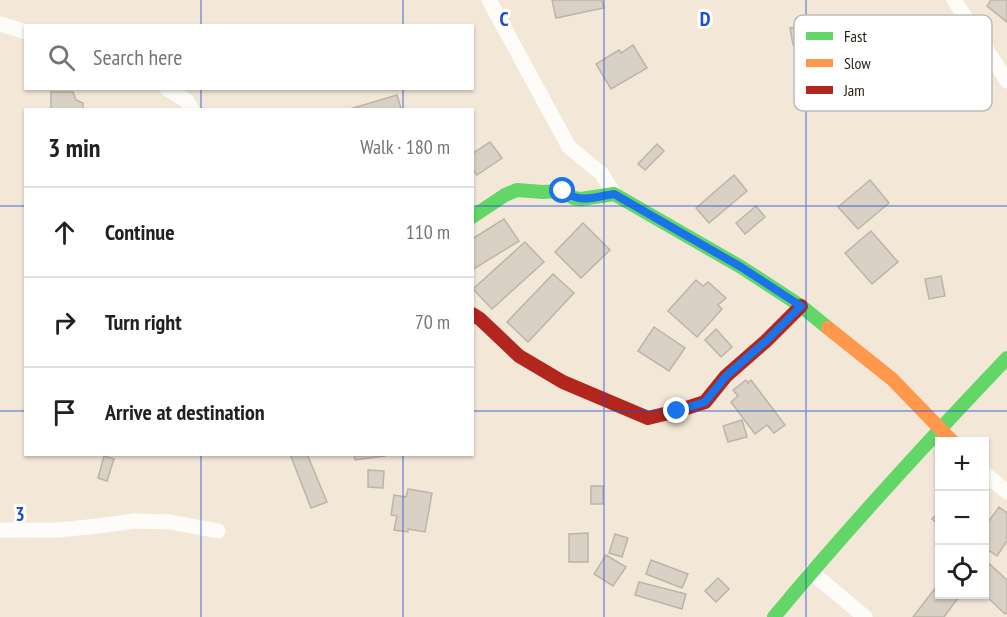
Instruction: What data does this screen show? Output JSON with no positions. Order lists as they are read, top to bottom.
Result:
{
  "legend": ["Fast", "Slow", "Jam"],
  "page": {
    "search": "Search here",
    "heading": ["3 min", "Walk · 180 m"],
    "list": [
      ["Continue", "110 m"],
      ["Turn right", "70 m"],
      "Arrive at destination"
    ],
    "map_buttons": ["+", "−"]
  },
  "grid": {
    "columns": ["C", "D"],
    "rows": ["3"]
  }
}
